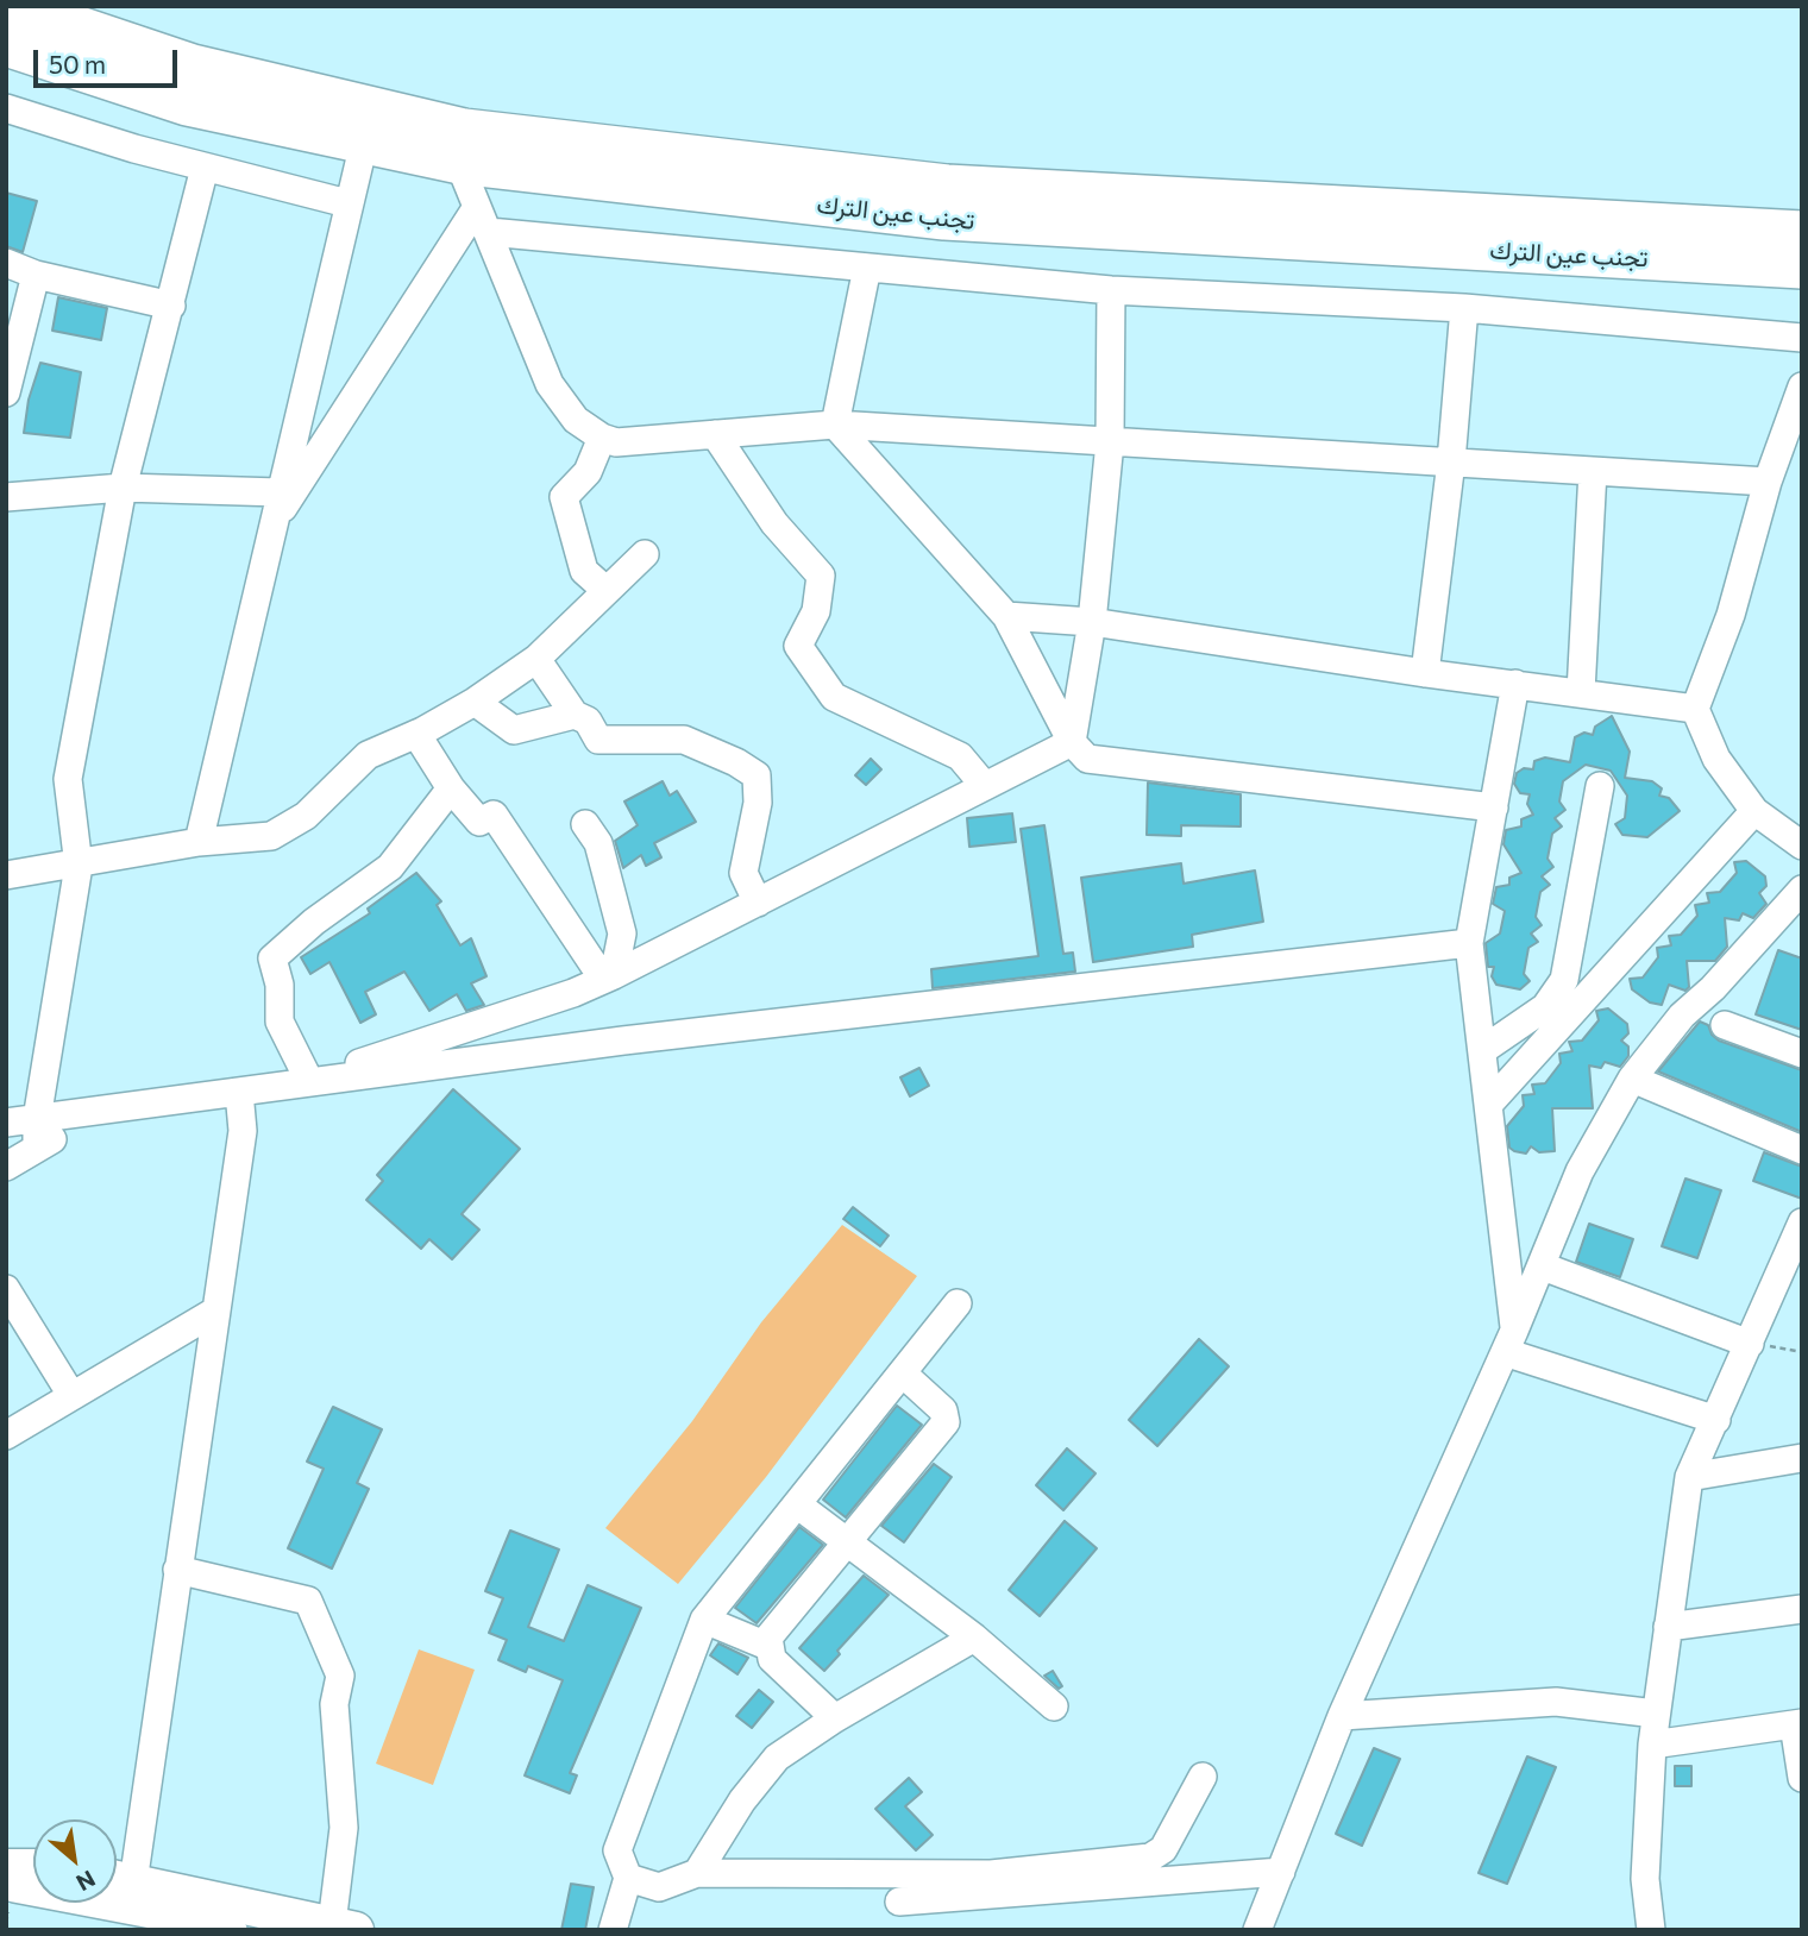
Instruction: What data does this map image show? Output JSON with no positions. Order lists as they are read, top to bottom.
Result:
{
  "streets": {
    "highway": ["تجنب عين الترك"]
  },
  "scale_bar": "50 m",
  "north": "bottom right"
}
